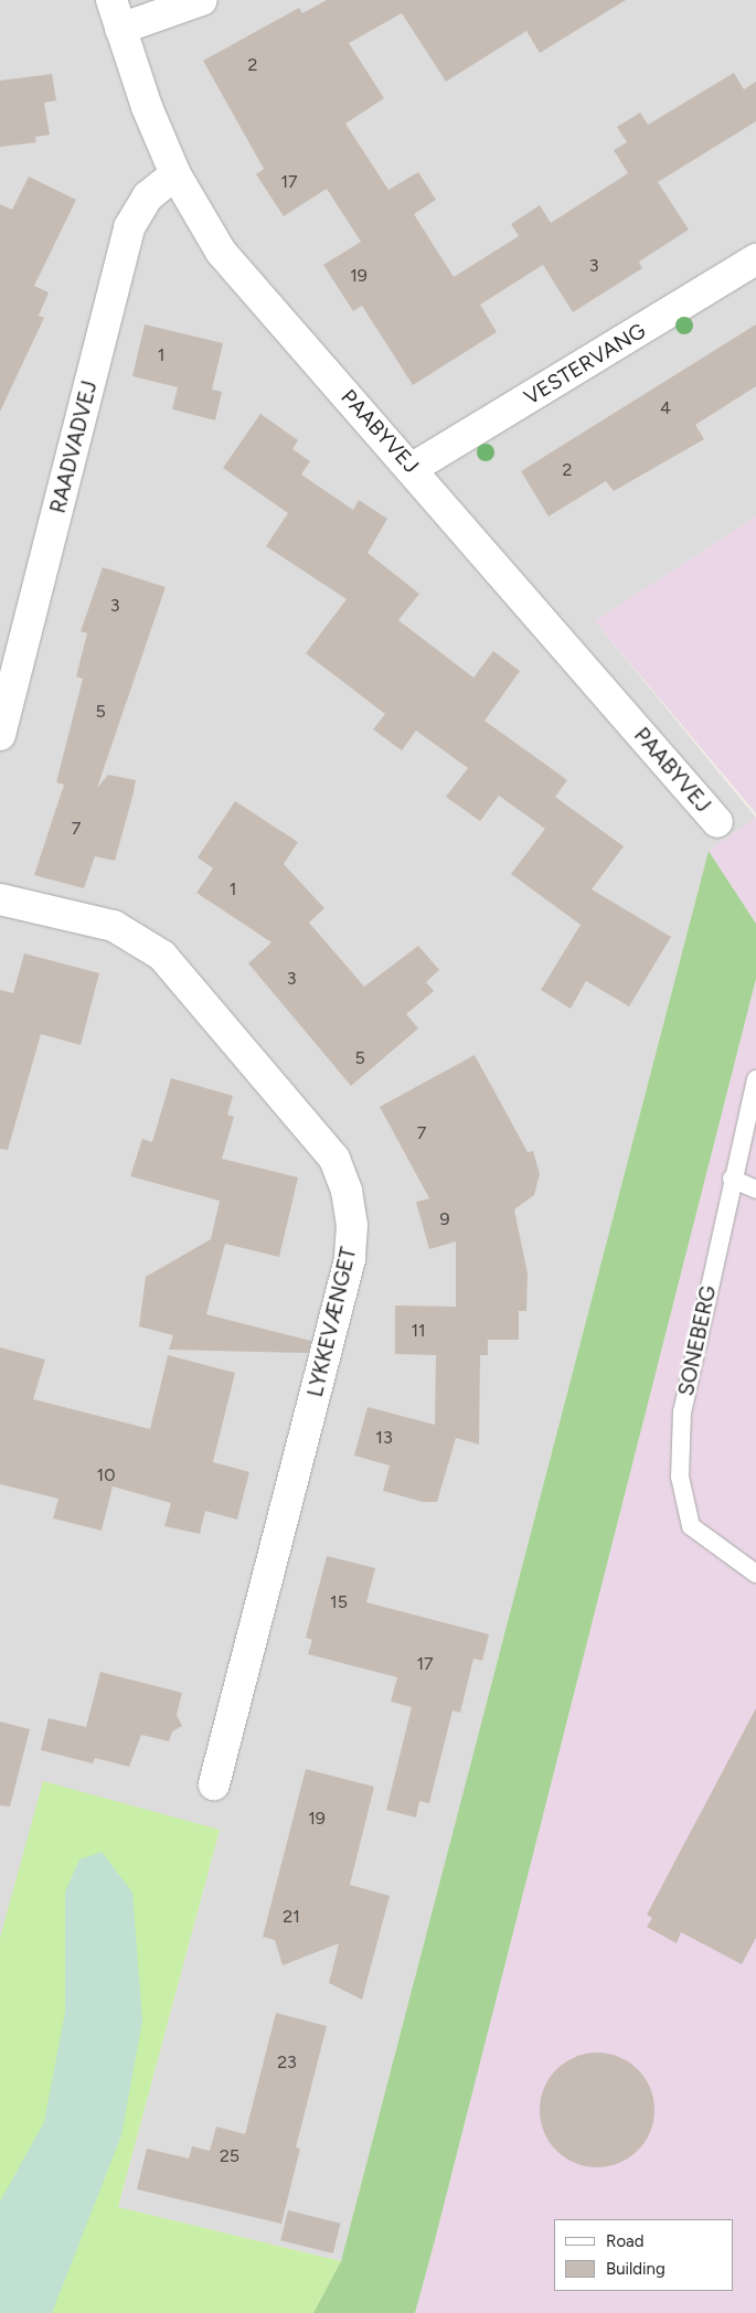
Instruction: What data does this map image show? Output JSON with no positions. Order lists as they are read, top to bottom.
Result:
{
  "streets": {
    "street": [
      "VESTERVANG",
      "PAABYVEJ",
      "RAADVADVEJ",
      "LYKKEVÆNGET"
    ],
    "lane": ["SONEBERG"]
  },
  "crossings": [
    ["VESTERVANG", "PAABYVEJ"],
    ["PAABYVEJ", "RAADVADVEJ"]
  ],
  "house_numbers": [
    "2",
    "17",
    "3",
    "19",
    "1",
    "4",
    "2",
    "3",
    "5",
    "7",
    "1",
    "3",
    "5",
    "7",
    "9",
    "11",
    "13",
    "10",
    "15",
    "17",
    "19",
    "21",
    "23",
    "25"
  ],
  "legend": ["Road", "Building"]
}
